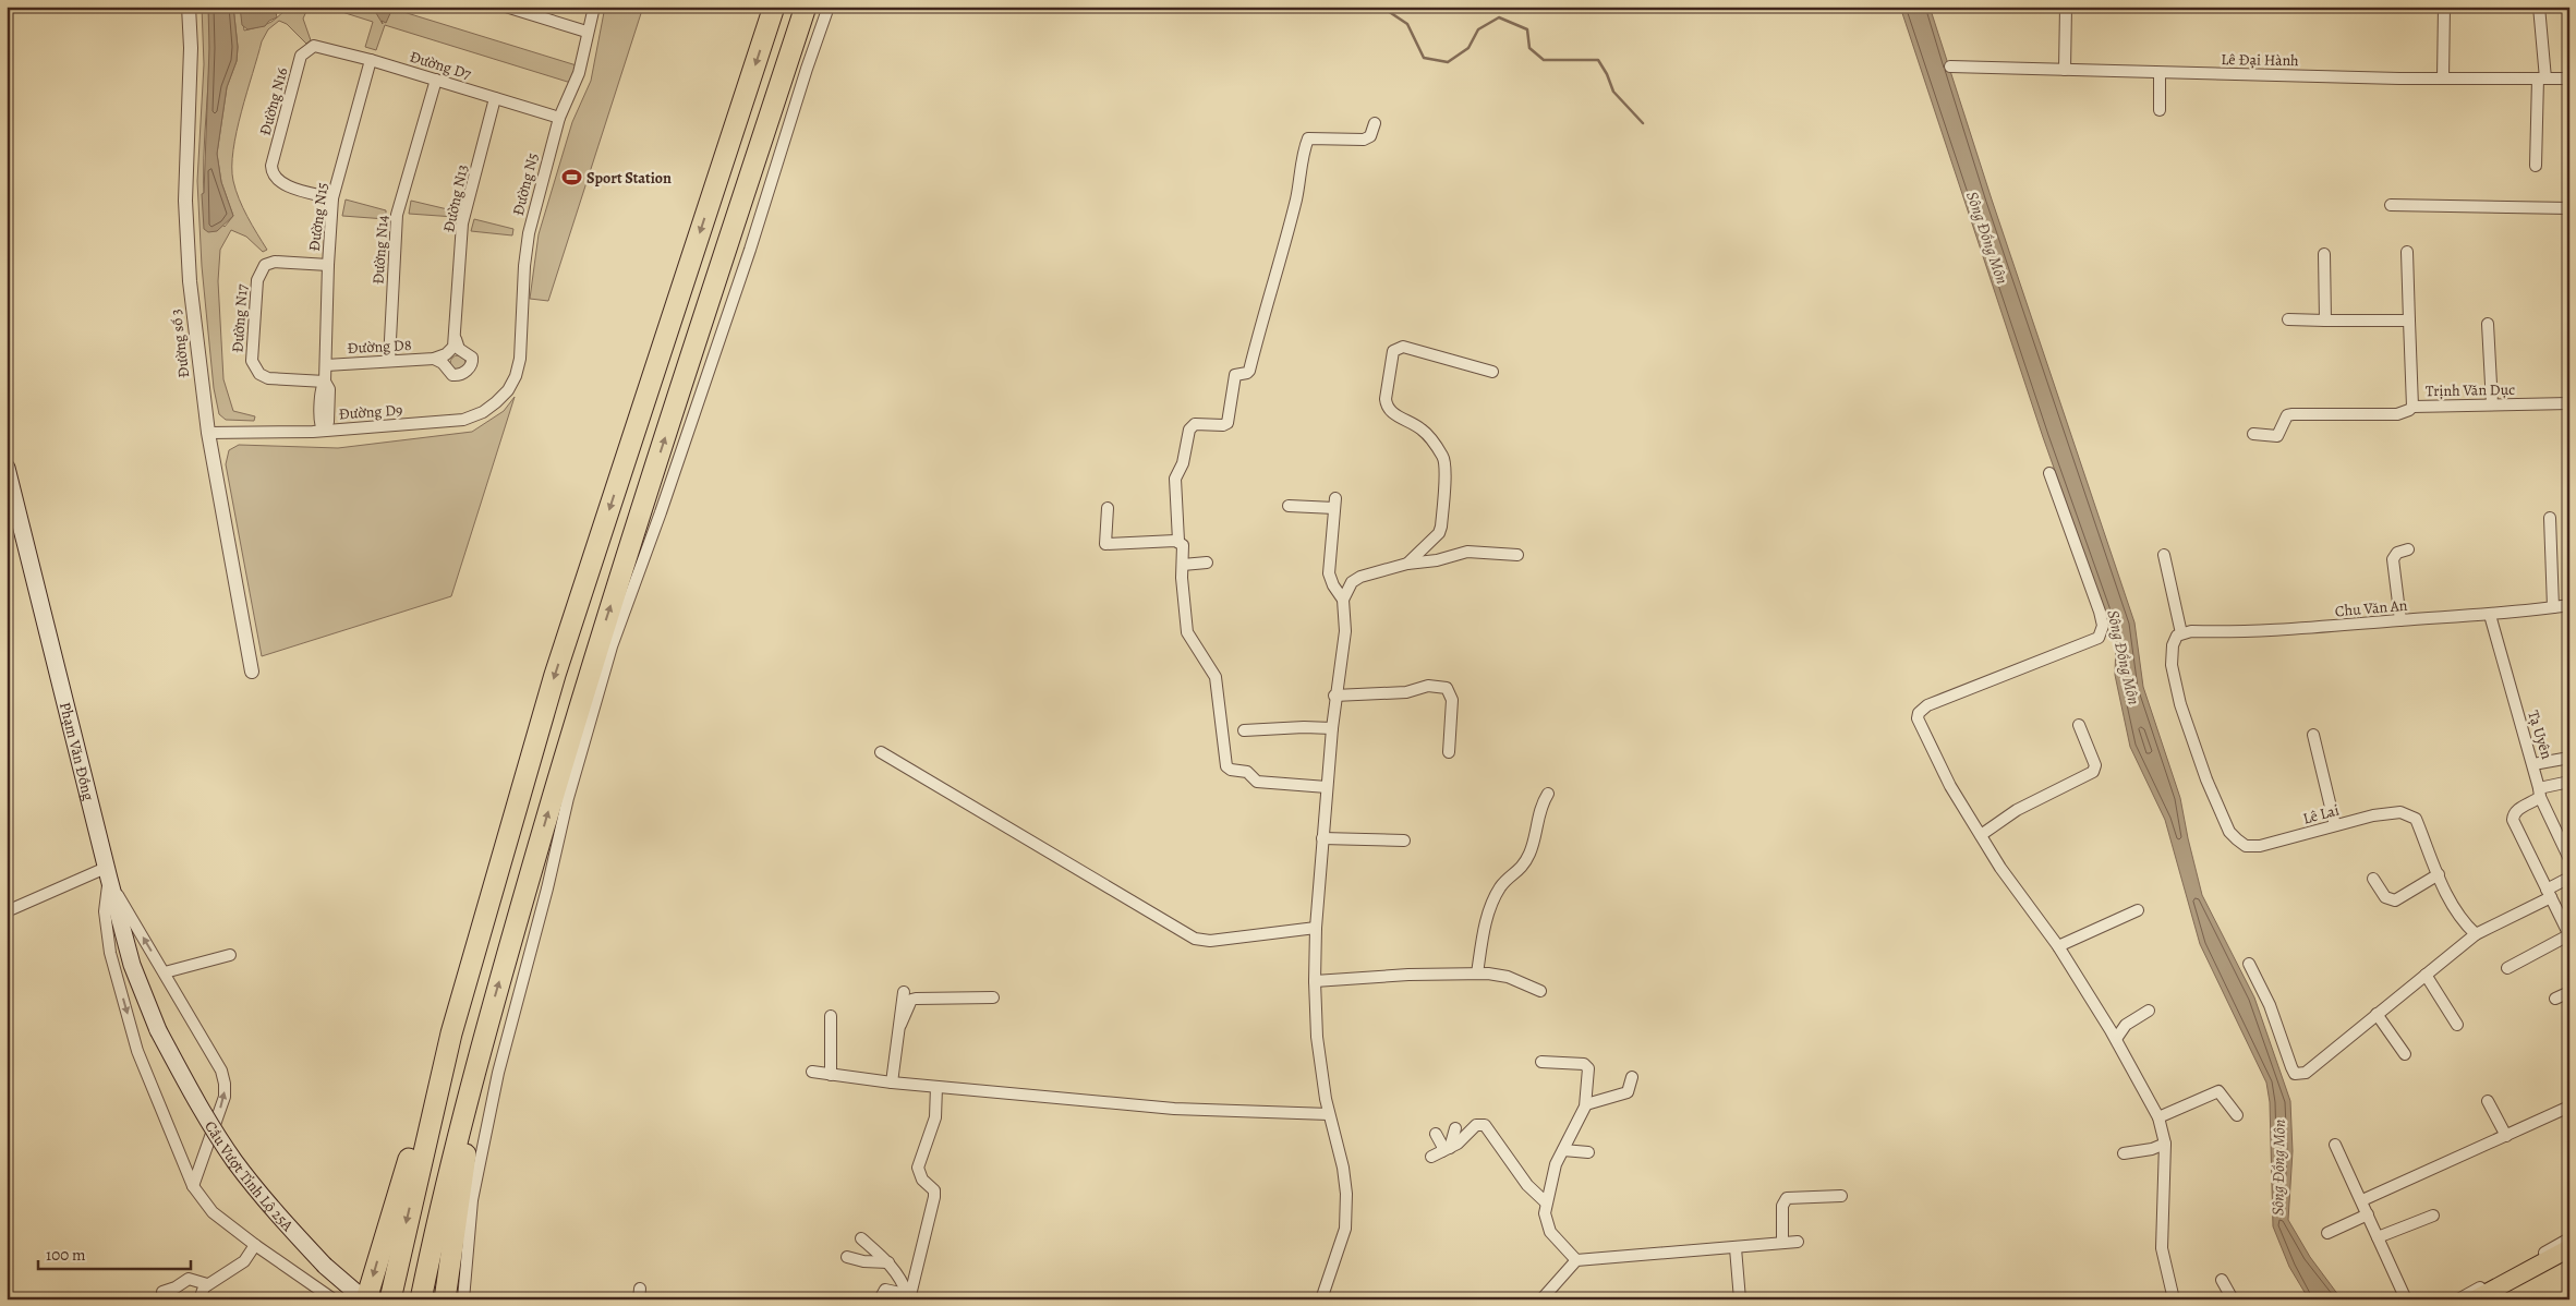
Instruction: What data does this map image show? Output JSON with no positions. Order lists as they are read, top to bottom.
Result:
{
  "streets": {
    "main road": ["Phạm Văn Đồng", "Cầu Vượt Tỉnh Lộ 25A"],
    "street": [
      "Lê Đại Hành",
      "Đường D7",
      "Đường N16",
      "Đường N5",
      "Đường N13",
      "Đường N15",
      "Đường N14",
      "Đường N17",
      "Đường số 3",
      "Đường D8",
      "Trịnh Văn Dục",
      "Đường D9",
      "Chu Văn An",
      "Tạ Uyên",
      "Lê Lai"
    ]
  },
  "crossings": [
    ["Đường D7", "Đường N16"],
    ["Đường D7", "Đường N5"],
    ["Đường D7", "Đường N13"],
    ["Đường D7", "Đường N15"],
    ["Đường D7", "Đường N14"],
    ["Đường N16", "Đường N15"],
    ["Đường N5", "Đường D9"],
    ["Đường N15", "Đường N17"],
    ["Đường N15", "Đường D8"],
    ["Đường N15", "Đường D9"],
    ["Đường N14", "Đường D8"],
    ["Đường số 3", "Đường D9"],
    ["Chu Văn An", "Tạ Uyên"],
    ["Chu Văn An", "Lê Lai"],
    ["Phạm Văn Đồng", "Cầu Vượt Tỉnh Lộ 25A"]
  ],
  "water": ["Sông Đồng Môn"],
  "places": {
    "sports": ["Sport Station"]
  },
  "scale_bar": "100 m"
}
